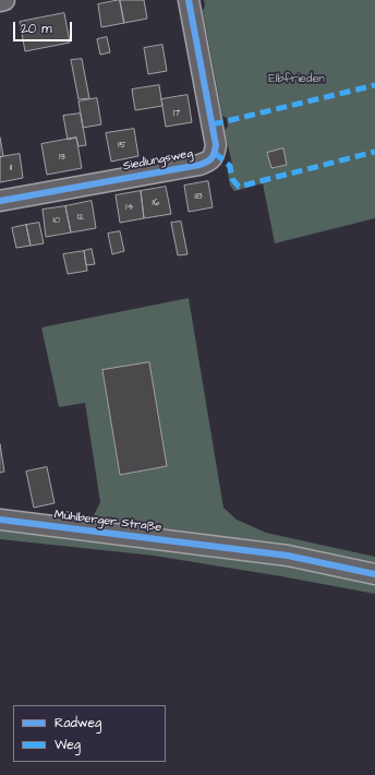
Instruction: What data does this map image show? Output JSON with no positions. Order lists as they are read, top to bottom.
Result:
{
  "streets": {
    "street": ["Siedlungsweg", "Mühlberger Straße"]
  },
  "parks": ["Elbfrieden"],
  "house_numbers": [
    "17",
    "15",
    "13",
    "11",
    "18",
    "16",
    "14",
    "12",
    "10"
  ],
  "legend": ["Radweg", "Weg"],
  "scale_bar": "20 m"
}
